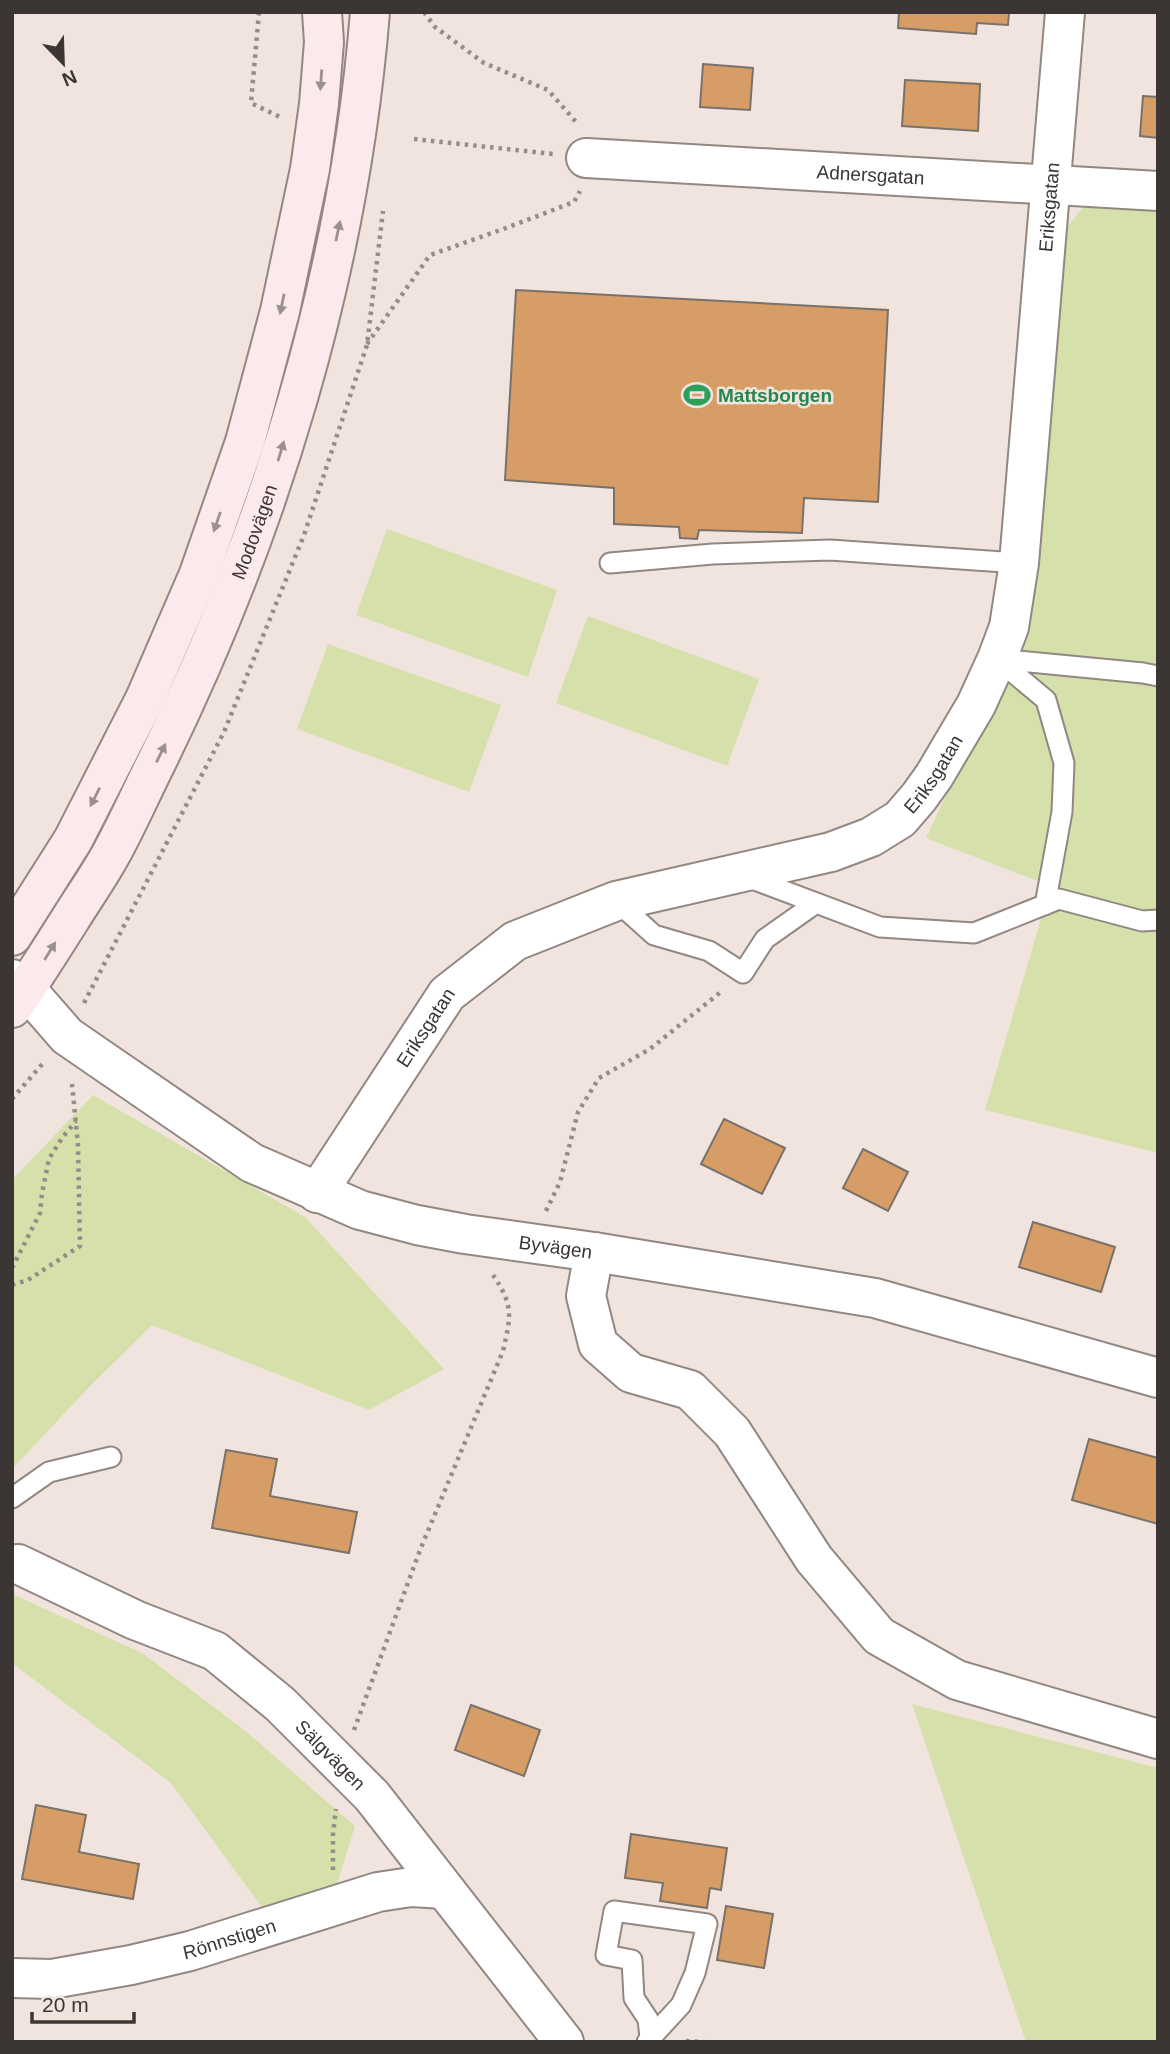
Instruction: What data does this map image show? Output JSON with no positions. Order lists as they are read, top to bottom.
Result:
{
  "streets": {
    "main road": ["Modovägen"],
    "street": [
      "Adnersgatan",
      "Eriksgatan",
      "Byvägen",
      "Sälgvägen",
      "Rönnstigen"
    ]
  },
  "crossings": [
    ["Adnersgatan", "Eriksgatan"],
    ["Eriksgatan", "Byvägen"],
    ["Modovägen", "Byvägen"],
    ["Sälgvägen", "Rönnstigen"]
  ],
  "places": {
    "sports": ["Mattsborgen"]
  },
  "scale_bar": "20 m",
  "north": "bottom right"
}
